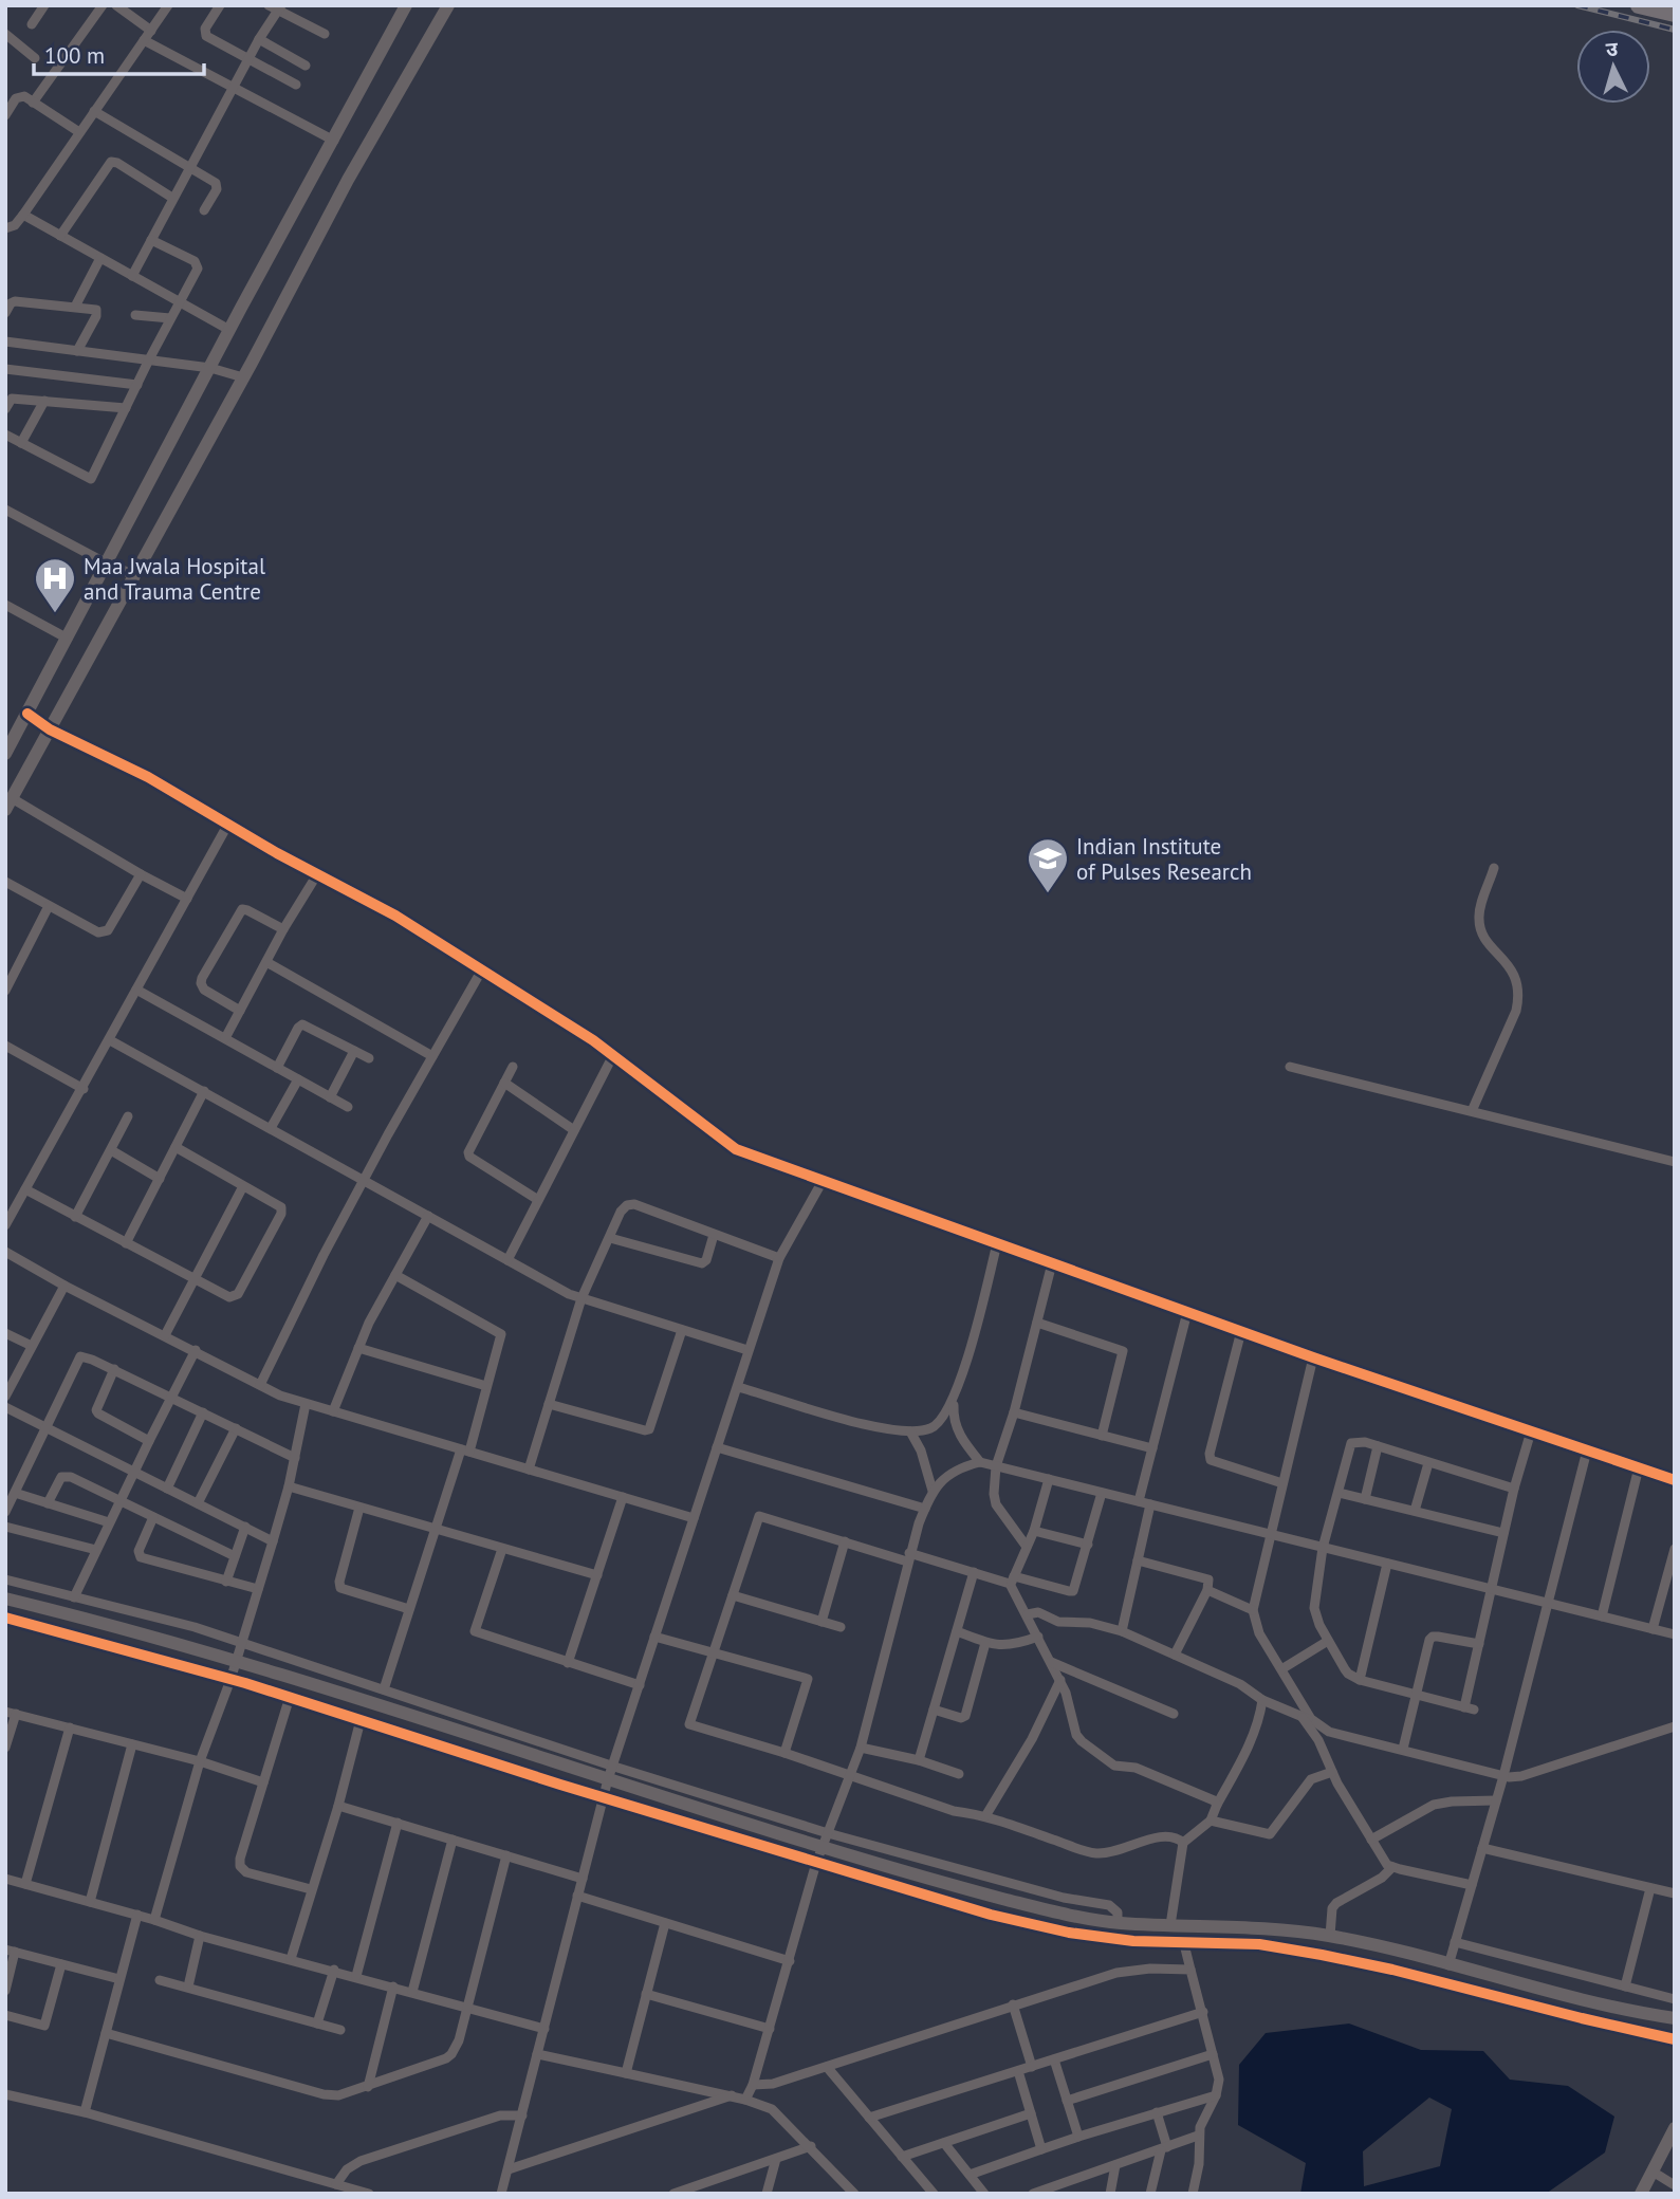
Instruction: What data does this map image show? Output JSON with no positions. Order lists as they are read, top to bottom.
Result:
{
  "places": {
    "hospital": ["Maa Jwala Hospital and Trauma Centre"],
    "school or university": ["Indian Institute of Pulses Research"]
  },
  "scale_bar": "100 m",
  "north": "top"
}
